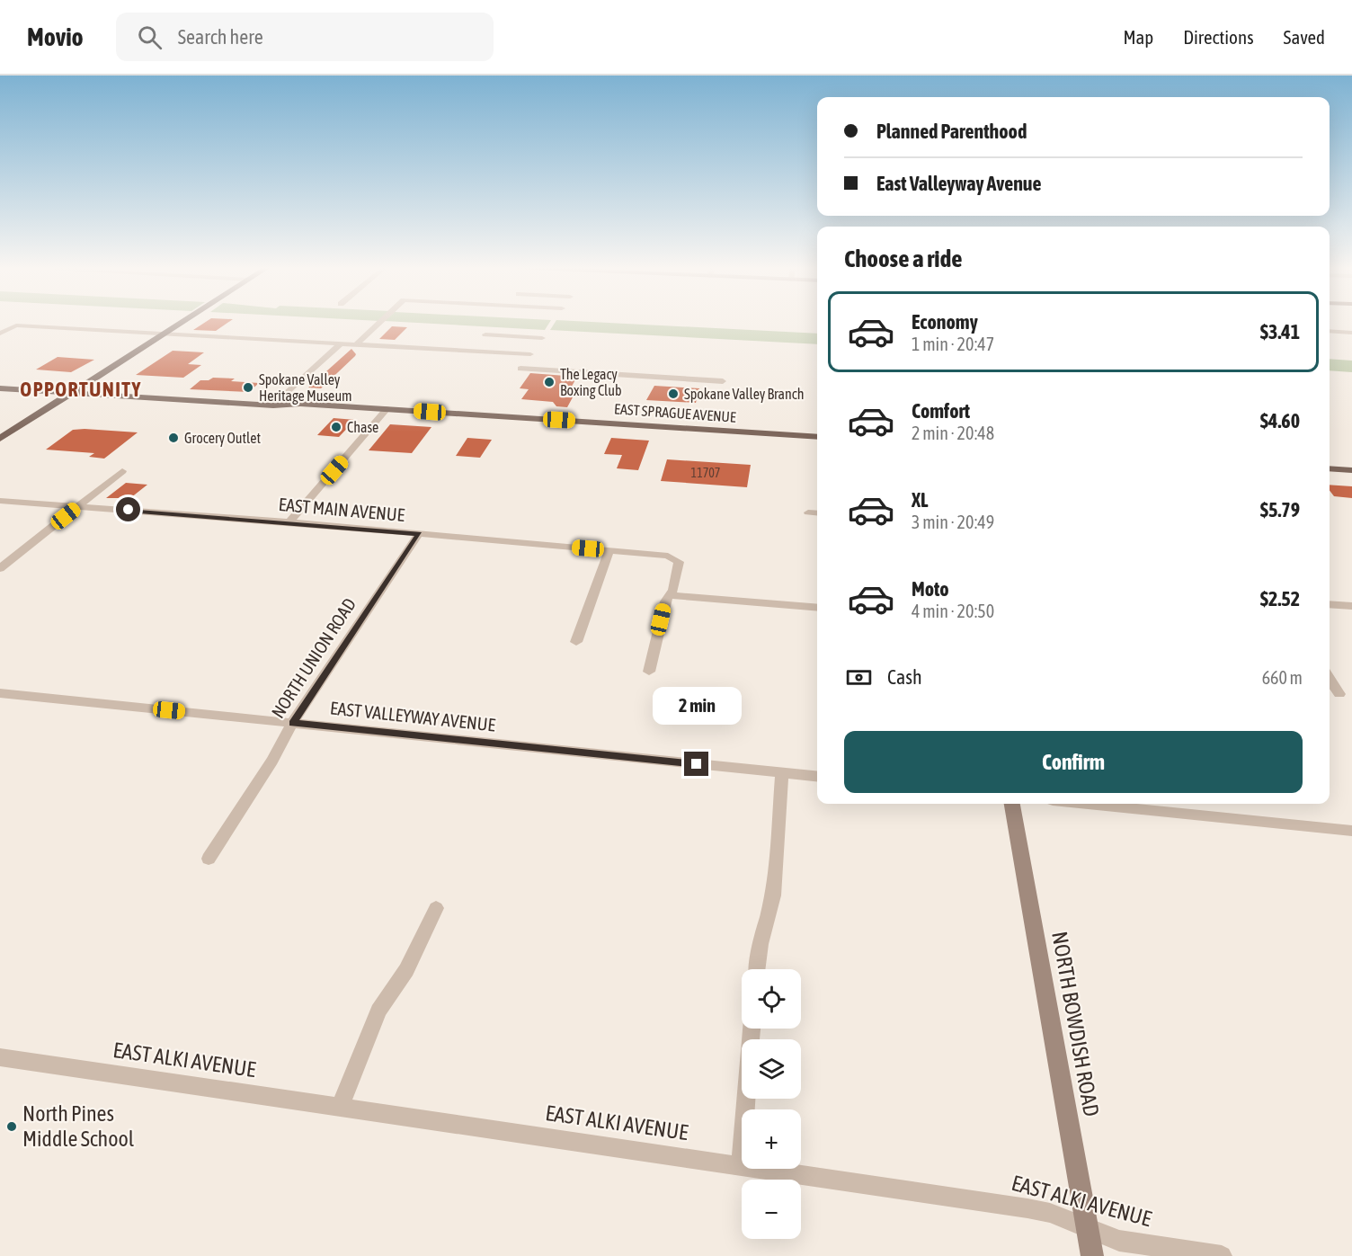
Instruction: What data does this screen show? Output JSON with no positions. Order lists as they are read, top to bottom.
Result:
{
  "streets": {
    "main road": ["EAST SPRAGUE AVENUE"],
    "street": [
      "EAST MAIN AVENUE",
      "NORTH UNION ROAD",
      "EAST VALLEYWAY AVENUE",
      "NORTH BOWDISH ROAD",
      "EAST ALKI AVENUE"
    ]
  },
  "crossings": [
    ["EAST MAIN AVENUE", "NORTH UNION ROAD"],
    ["NORTH UNION ROAD", "EAST VALLEYWAY AVENUE"],
    ["NORTH BOWDISH ROAD", "EAST ALKI AVENUE"]
  ],
  "districts": ["OPPORTUNITY"],
  "places": [
    "The Legacy Boxing Club",
    "Spokane Valley Heritage Museum",
    "Spokane Valley Branch",
    "Chase",
    "Grocery Outlet",
    "North Pines Middle School"
  ],
  "house_numbers": ["11707"],
  "page": {
    "header": "Movio",
    "search": "Search here",
    "nav": ["Map", "Directions", "Saved"],
    "banner": ["Planned Parenthood", "East Valleyway Avenue"],
    "heading": "Choose a ride",
    "list": [
      {
        "name": "Economy",
        "note": "1 min · 20:47",
        "value": "$3.41"
      },
      {
        "name": "Comfort",
        "note": "2 min · 20:48",
        "value": "$4.60"
      },
      {
        "name": "XL",
        "note": "3 min · 20:49",
        "value": "$5.79"
      },
      {
        "name": "Moto",
        "note": "4 min · 20:50",
        "value": "$2.52"
      }
    ],
    "pay": ["Cash", "660 m"],
    "bubble": "2 min",
    "buttons": "Confirm",
    "map_buttons": ["+", "−"]
  }
}
